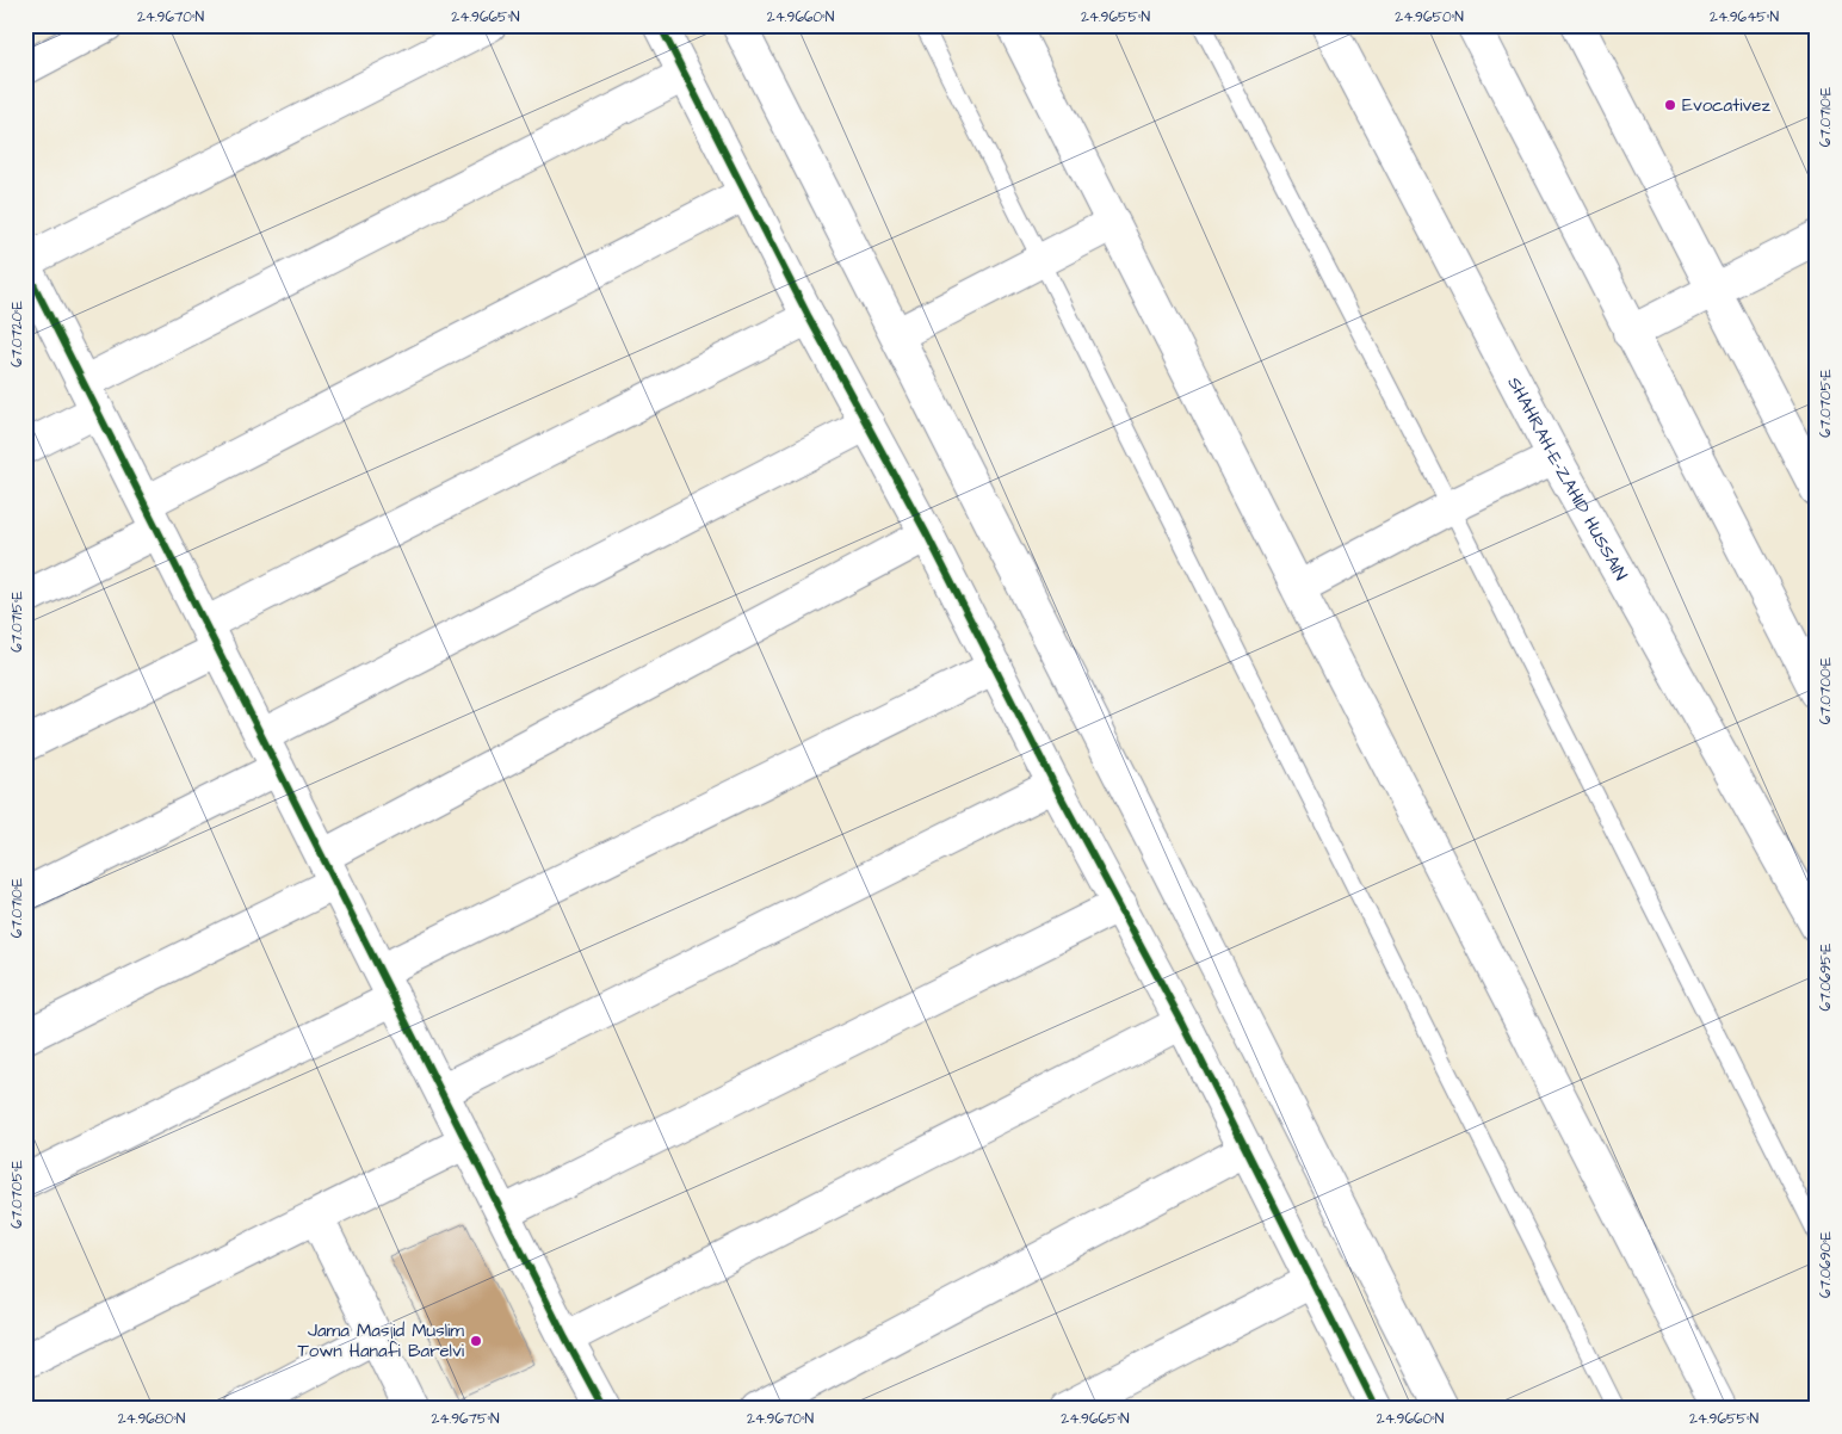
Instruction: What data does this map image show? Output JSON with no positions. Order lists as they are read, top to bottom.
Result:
{
  "streets": {
    "street": ["SHAHRAH-E-ZAHID HUSSAIN"]
  },
  "places": ["Evocativez", "Jama Masjid Muslim Town Hanafi Barelvi"],
  "coordinates": [
    "24.9670°N",
    "24.9665°N",
    "24.9660°N",
    "24.9655°N",
    "24.9650°N",
    "24.9645°N",
    "67.0710°E",
    "67.0720°E",
    "67.0705°E",
    "67.0715°E",
    "67.0700°E",
    "67.0695°E",
    "67.0690°E",
    "24.9680°N",
    "24.9675°N"
  ]
}
